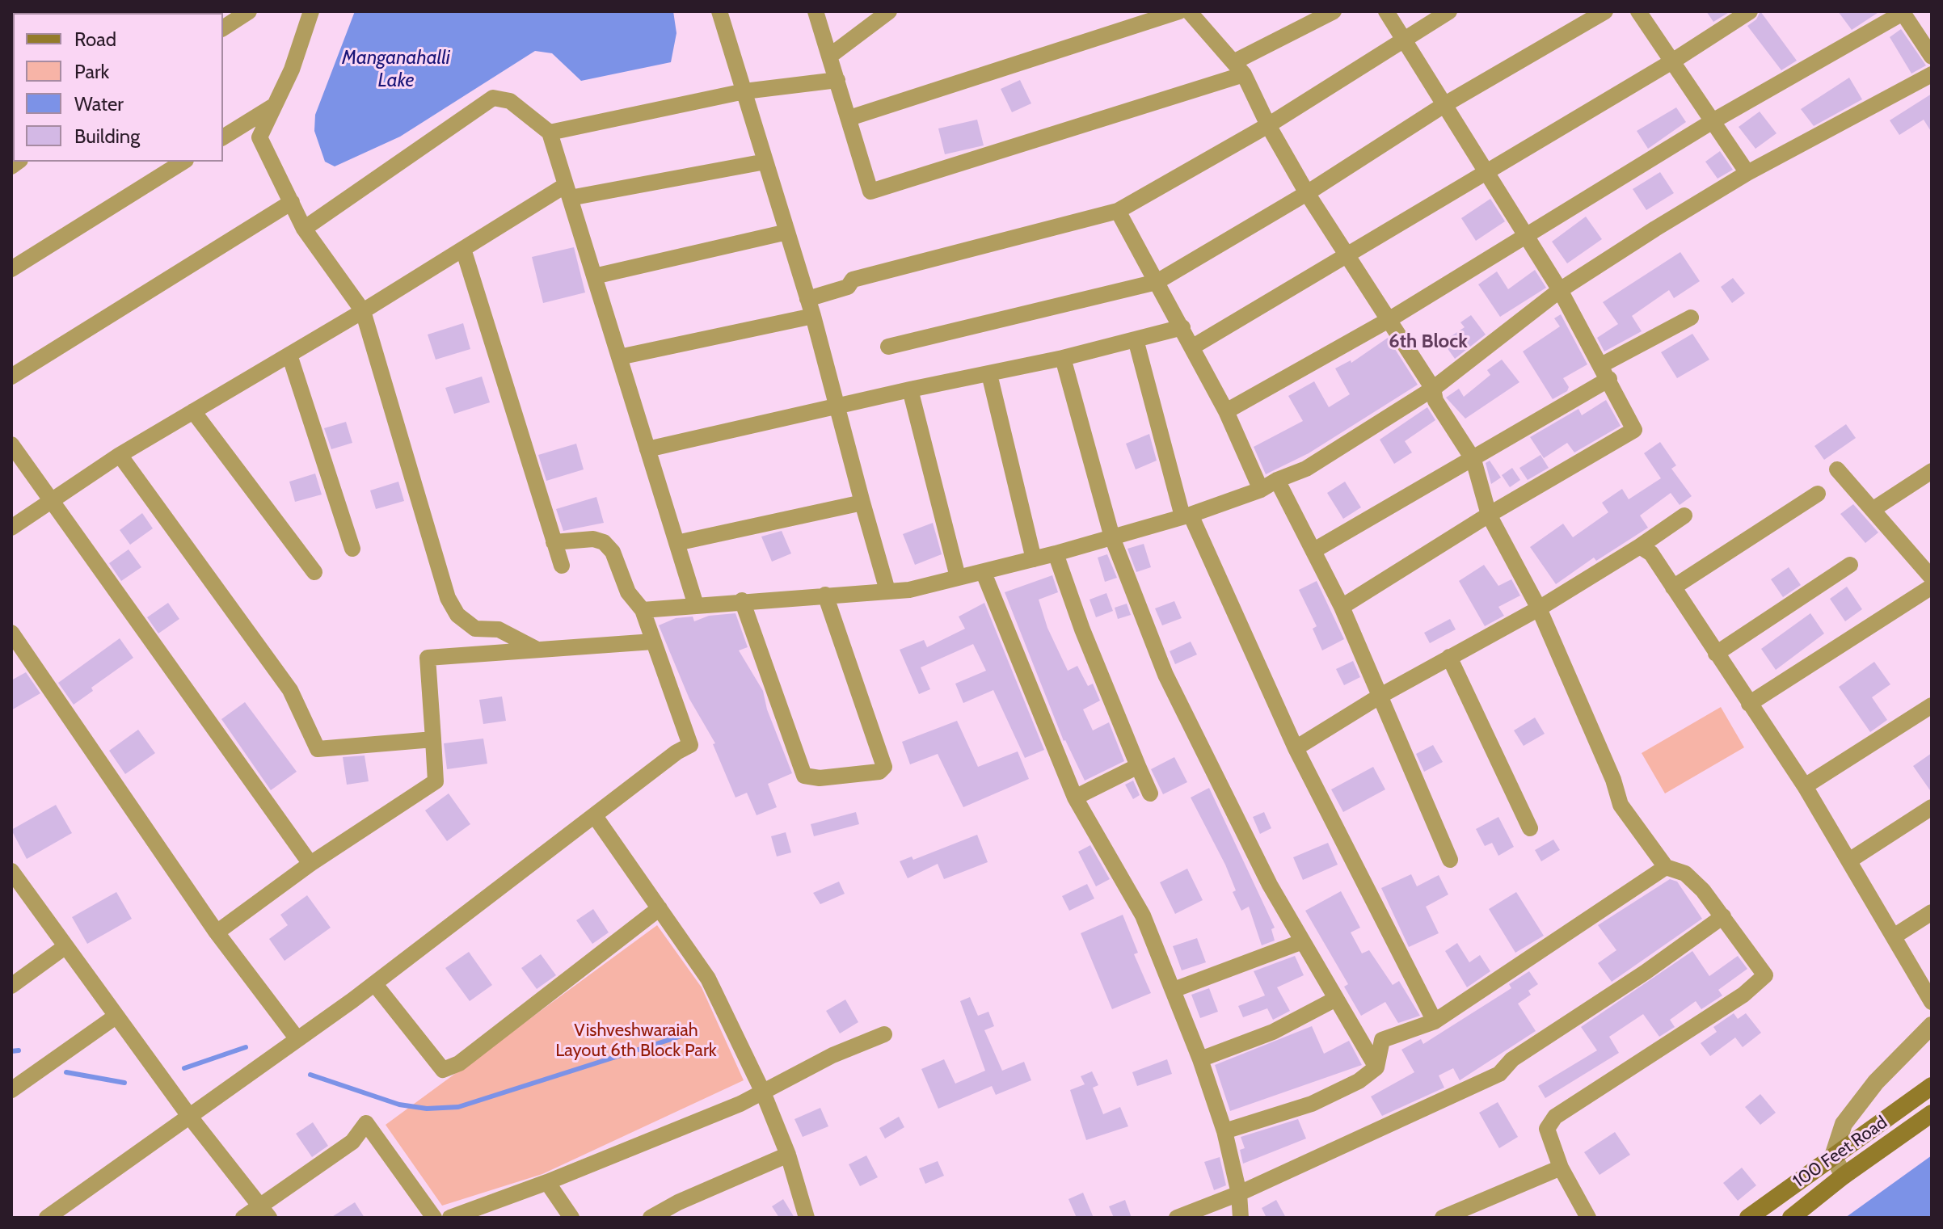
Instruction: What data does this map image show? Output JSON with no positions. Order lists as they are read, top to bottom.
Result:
{
  "streets": {
    "main road": ["100 Feet Road"]
  },
  "districts": ["6th Block"],
  "water": ["Manganahalli Lake"],
  "parks": ["Vishveshwaraiah Layout 6th Block Park"],
  "legend": [
    "Road",
    "Park",
    "Water",
    "Building"
  ]
}
